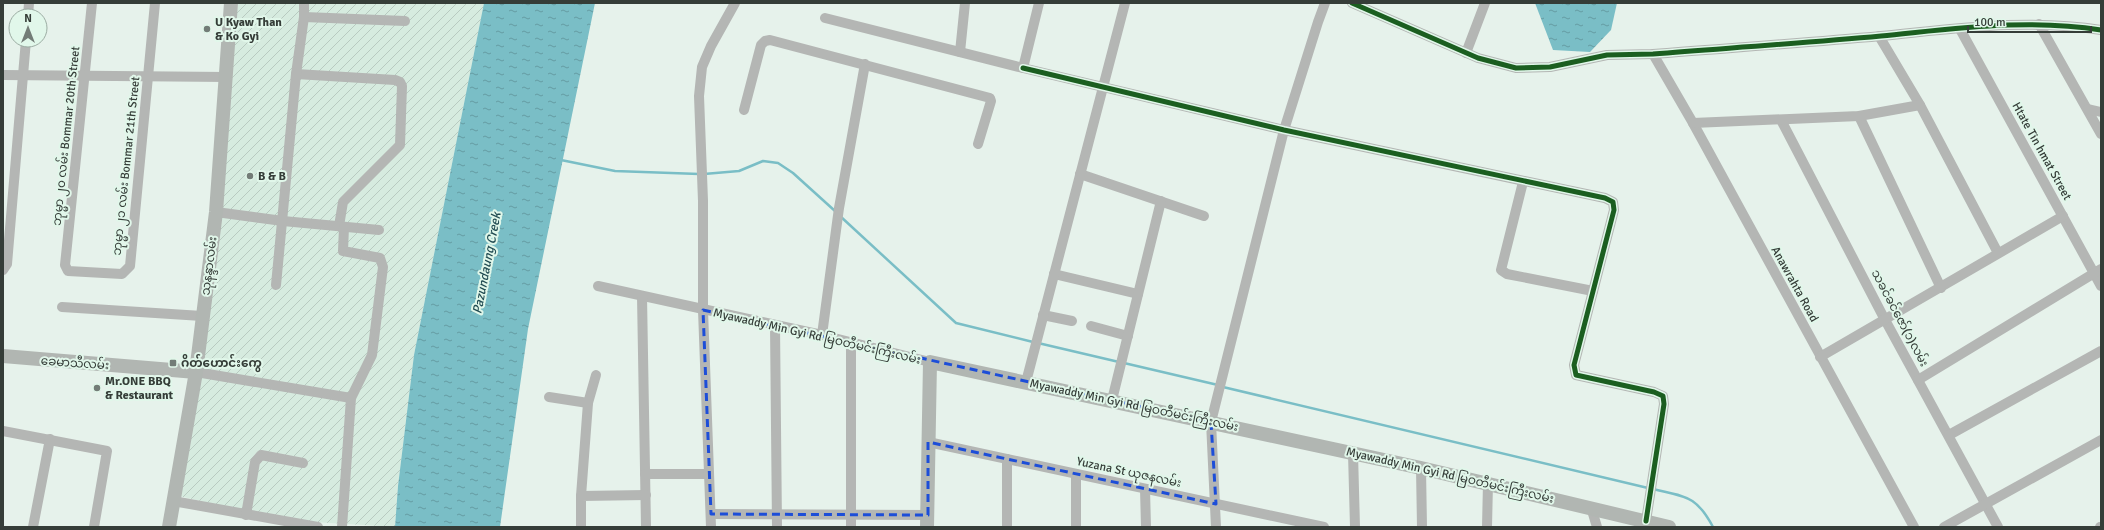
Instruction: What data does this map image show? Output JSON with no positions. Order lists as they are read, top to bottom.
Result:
{
  "streets": {
    "main road": ["သုနန္ဒာလမ်း", "Myawaddy Min Gyi Rd မြဝတီမင်းကြီးလမ်း", "ခေမာသီလမ်း"],
    "street": [
      "ဘုမ္မာ ၂၀ လမ်း Bommar 20th Street",
      "Htate Tin hmat Street",
      "ဘုမ္မာ ၂၁ လမ်း Bommar 21th Street",
      "Anawrahta Road",
      "သခင်ခင်ဇော်(၁)လမ်း",
      "Yuzana St ယုဇနလမ်း"
    ]
  },
  "crossings": [
    ["ဘုမ္မာ ၂၀ လမ်း Bommar 20th Street", "ဘုမ္မာ ၂၁ လမ်း Bommar 21th Street"],
    ["သုနန္ဒာလမ်း", "ခေမာသီလမ်း"]
  ],
  "water": ["Pazundaung Creek"],
  "places": {
    "other": ["U Kyaw Than & Ko Gyi", "B & B", "Mr.ONE BBQ & Restaurant"],
    "transit": ["ဂိတ်ဟောင်းကွေ"]
  },
  "scale_bar": "100 m",
  "north": "top"
}
